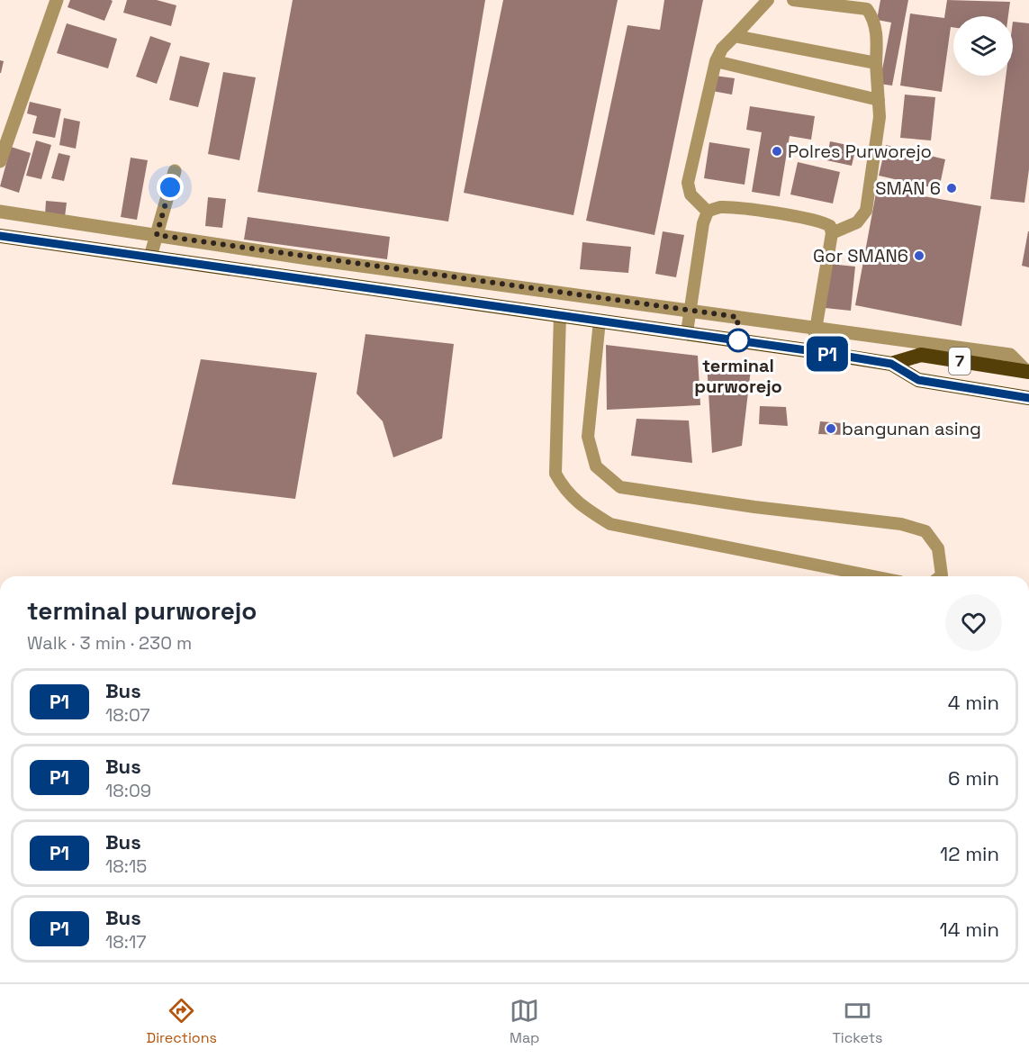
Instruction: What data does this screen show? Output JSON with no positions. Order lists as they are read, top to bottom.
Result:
{
  "streets": {
    "highway": ["7"]
  },
  "places": [
    "Polres Purworejo",
    "SMAN 6",
    "Gor SMAN6",
    "terminal purworejo",
    "bangunan asing"
  ],
  "lines": ["bus line P1"],
  "page": {
    "on_map": "P1",
    "heading": ["terminal purworejo", "Walk · 3 min · 230 m"],
    "list": [
      {
        "mark": "P1",
        "name": "Bus",
        "note": "18:07",
        "value": "4 min"
      },
      {
        "mark": "P1",
        "name": "Bus",
        "note": "18:09",
        "value": "6 min"
      },
      {
        "mark": "P1",
        "name": "Bus",
        "note": "18:15",
        "value": "12 min"
      },
      {
        "mark": "P1",
        "name": "Bus",
        "note": "18:17",
        "value": "14 min"
      }
    ],
    "tabs": ["Directions", "Map", "Tickets"]
  }
}
